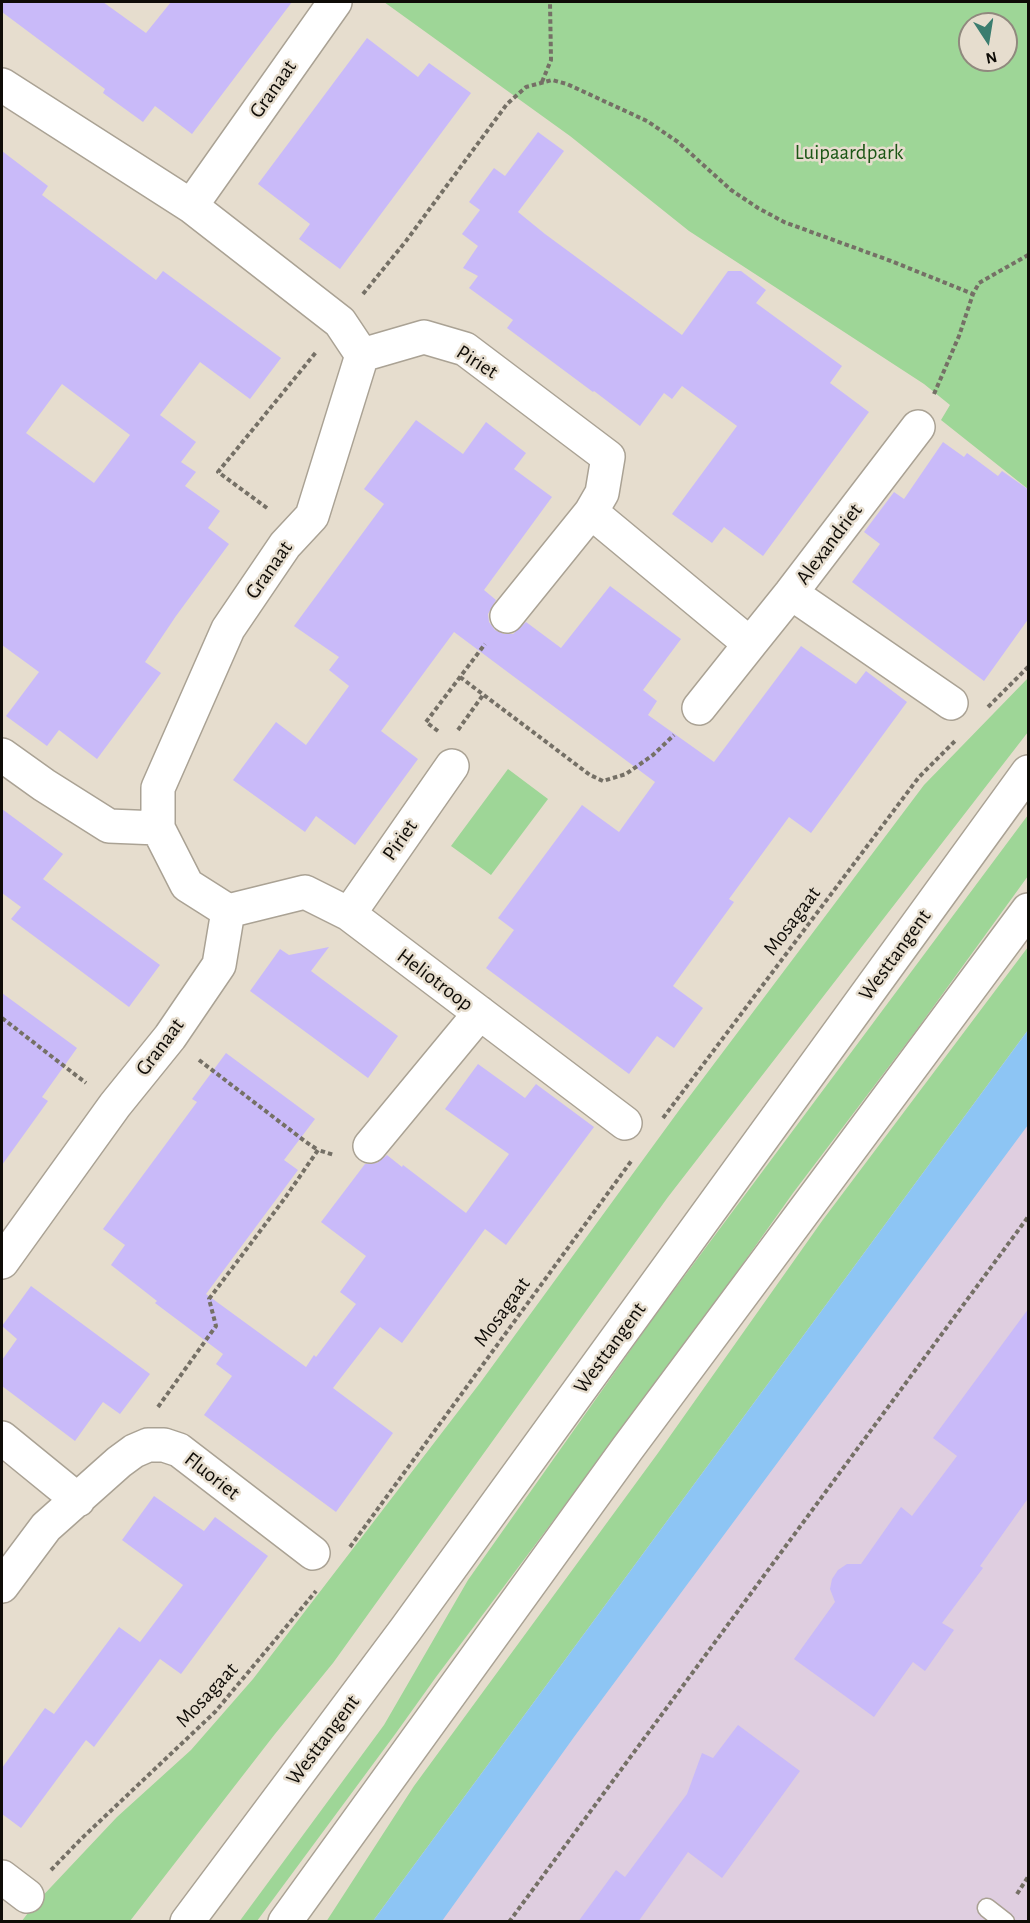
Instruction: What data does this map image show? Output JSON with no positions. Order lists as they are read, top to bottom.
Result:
{
  "streets": {
    "street": [
      "Granaat",
      "Piriet",
      "Alexandriet",
      "Westtangent",
      "Heliotroop",
      "Fluoriet"
    ],
    "path": ["Mosagaat"]
  },
  "crossings": [
    ["Granaat", "Heliotroop"],
    ["Piriet", "Heliotroop"]
  ],
  "parks": ["Luipaardpark"],
  "north": "bottom"
}
